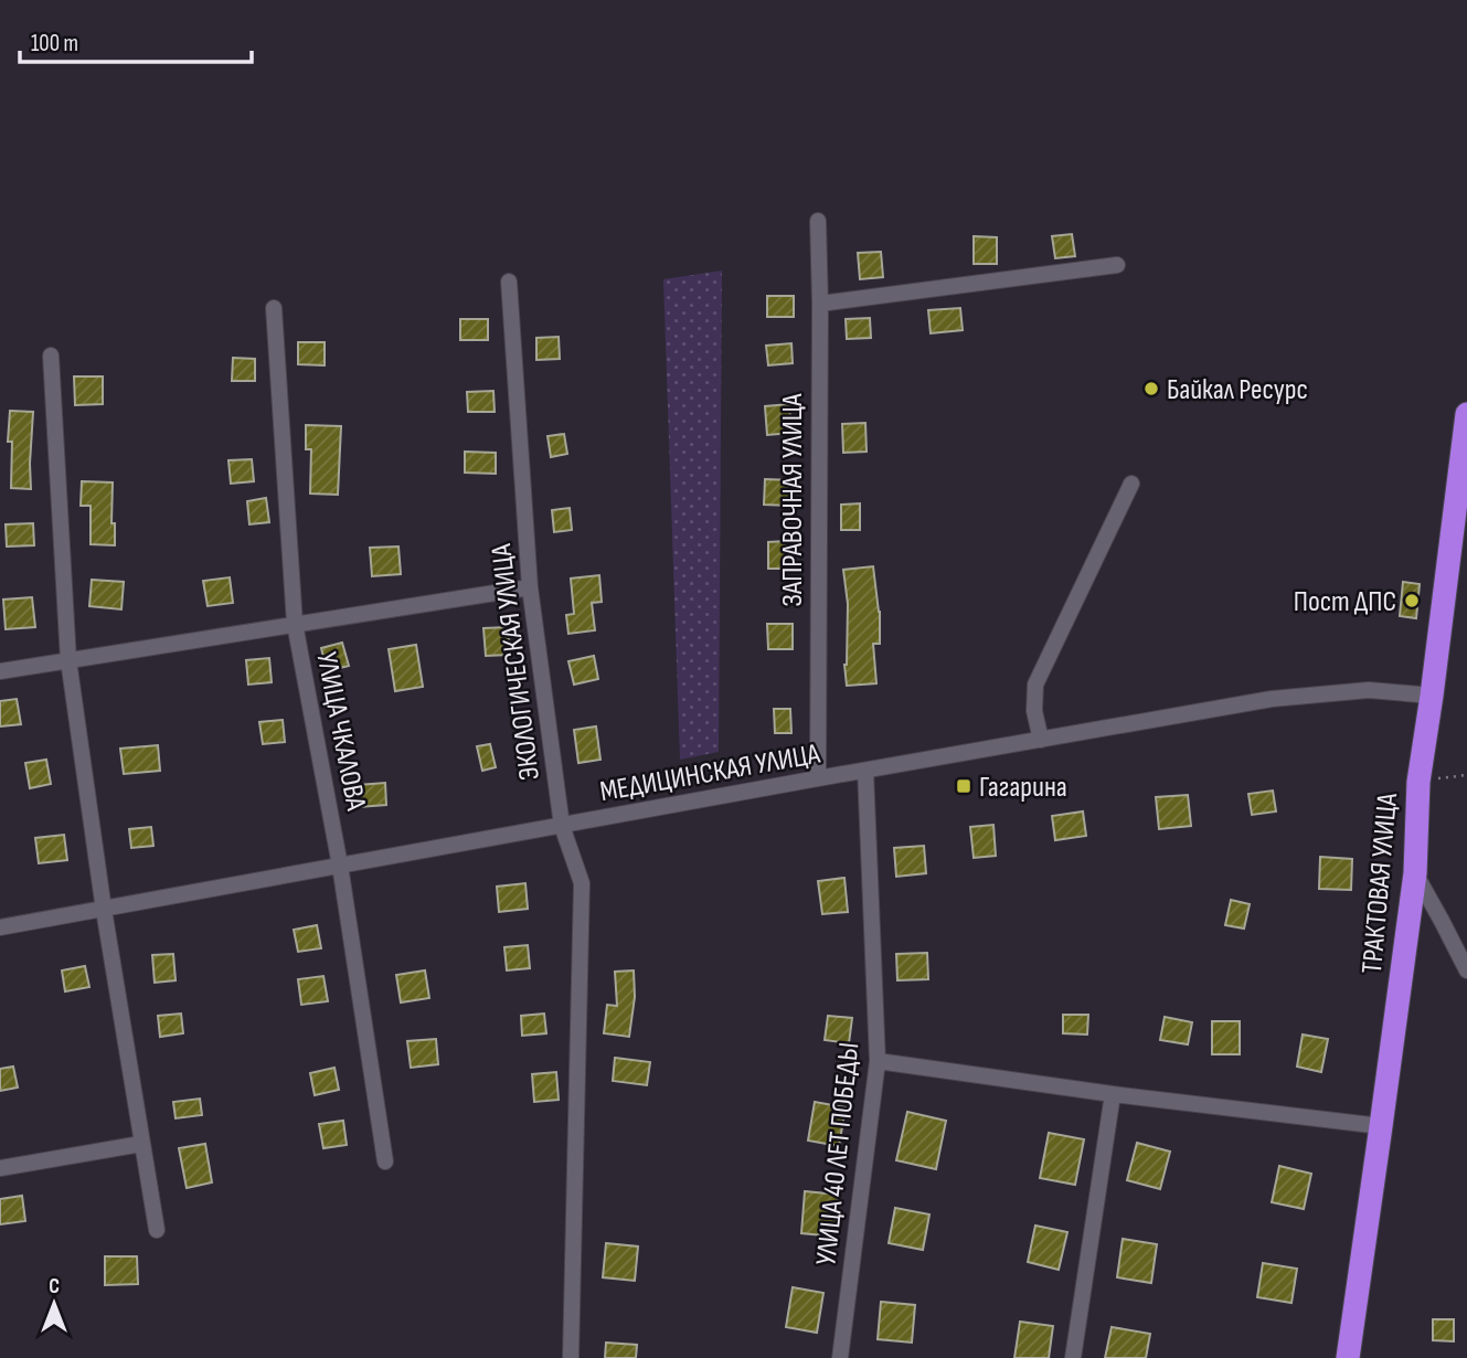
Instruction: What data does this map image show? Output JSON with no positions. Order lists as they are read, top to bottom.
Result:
{
  "streets": {
    "highway": ["ТРАКТОВАЯ УЛИЦА"],
    "street": [
      "ЗАПРАВОЧНАЯ УЛИЦА",
      "ЭКОЛОГИЧЕСКАЯ УЛИЦА",
      "УЛИЦА ЧКАЛОВА",
      "МЕДИЦИНСКАЯ УЛИЦА",
      "УЛИЦА 40 ЛЕТ ПОБЕДЫ"
    ]
  },
  "crossings": [
    ["ЗАПРАВОЧНАЯ УЛИЦА", "МЕДИЦИНСКАЯ УЛИЦА"],
    ["ЭКОЛОГИЧЕСКАЯ УЛИЦА", "МЕДИЦИНСКАЯ УЛИЦА"],
    ["УЛИЦА ЧКАЛОВА", "МЕДИЦИНСКАЯ УЛИЦА"],
    ["МЕДИЦИНСКАЯ УЛИЦА", "ТРАКТОВАЯ УЛИЦА"],
    ["МЕДИЦИНСКАЯ УЛИЦА", "УЛИЦА 40 ЛЕТ ПОБЕДЫ"]
  ],
  "places": {
    "other": ["Байкал Ресурс", "Пост ДПС"],
    "transit": ["Гагарина"]
  },
  "scale_bar": "100 m",
  "north": "top"
}
